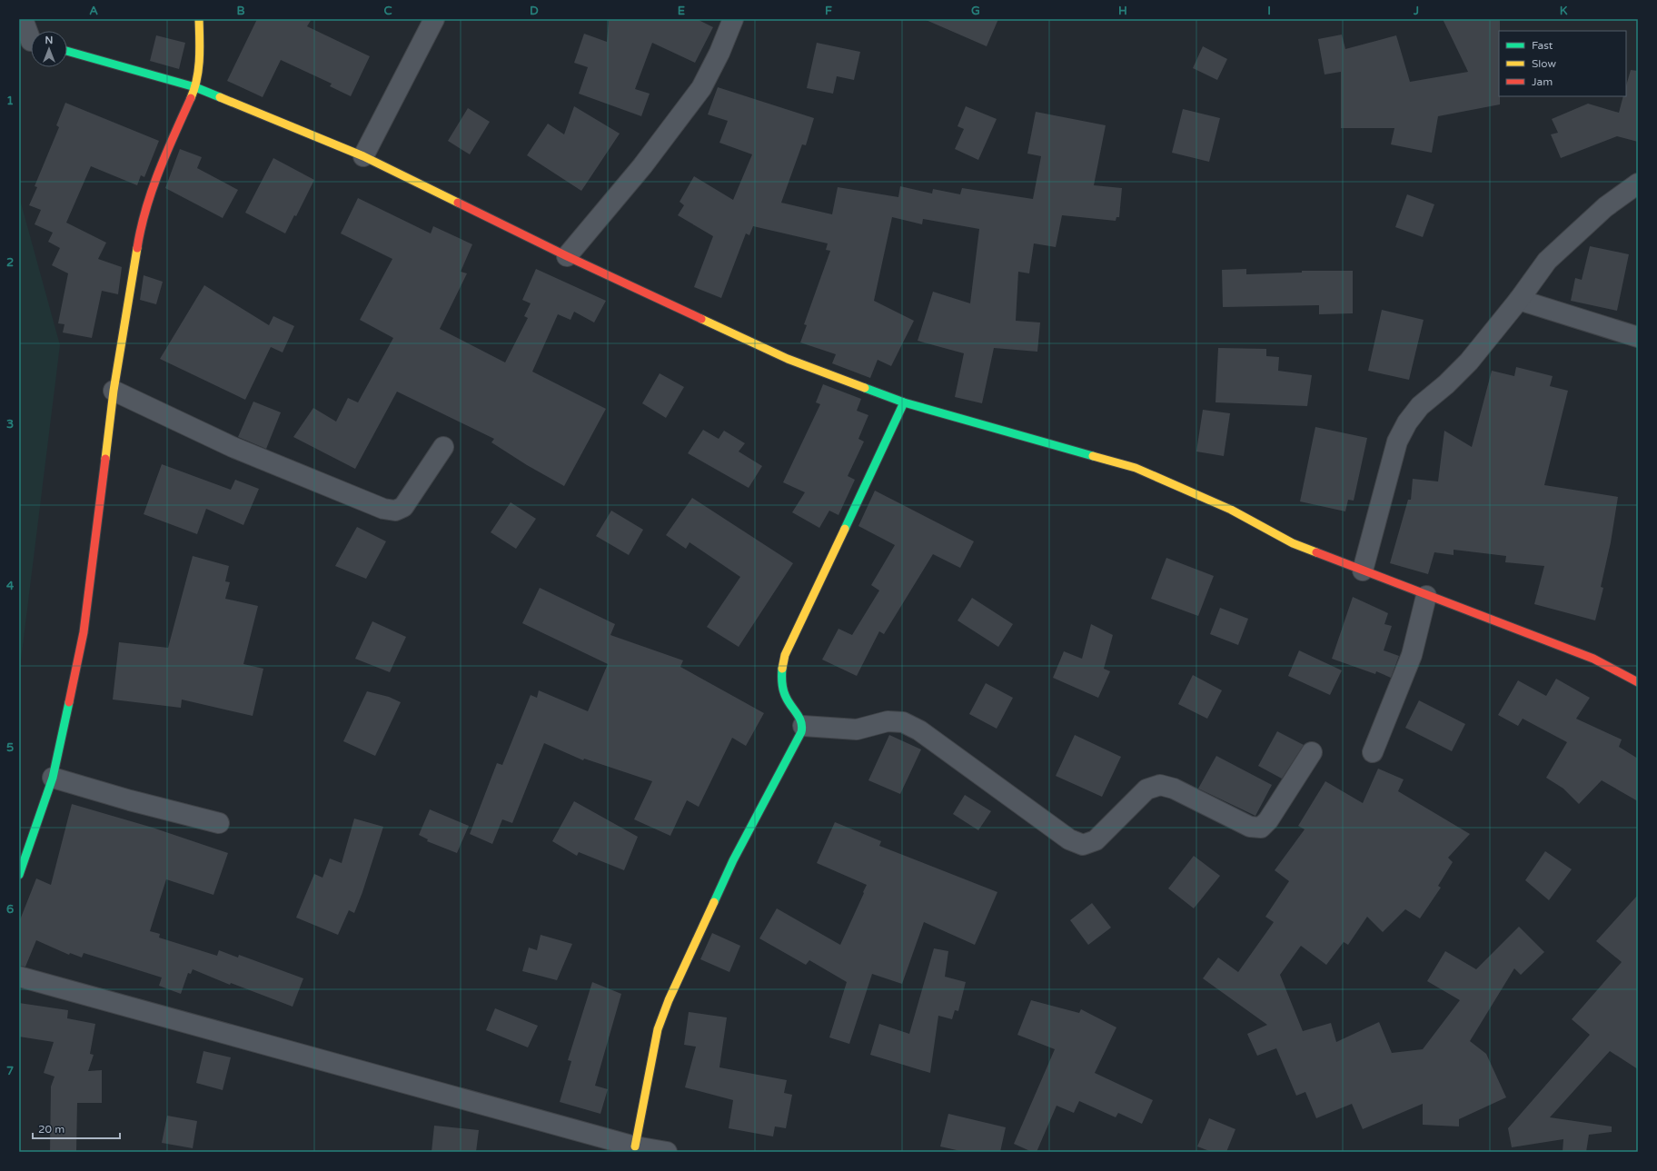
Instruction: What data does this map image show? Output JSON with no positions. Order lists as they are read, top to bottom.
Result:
{
  "legend": ["Fast", "Slow", "Jam"],
  "scale_bar": "20 m",
  "north": "top",
  "grid": {
    "columns": [
      "A",
      "B",
      "C",
      "D",
      "E",
      "F",
      "G",
      "H",
      "I",
      "J",
      "K"
    ],
    "rows": [
      "1",
      "2",
      "3",
      "4",
      "5",
      "6",
      "7"
    ]
  }
}
